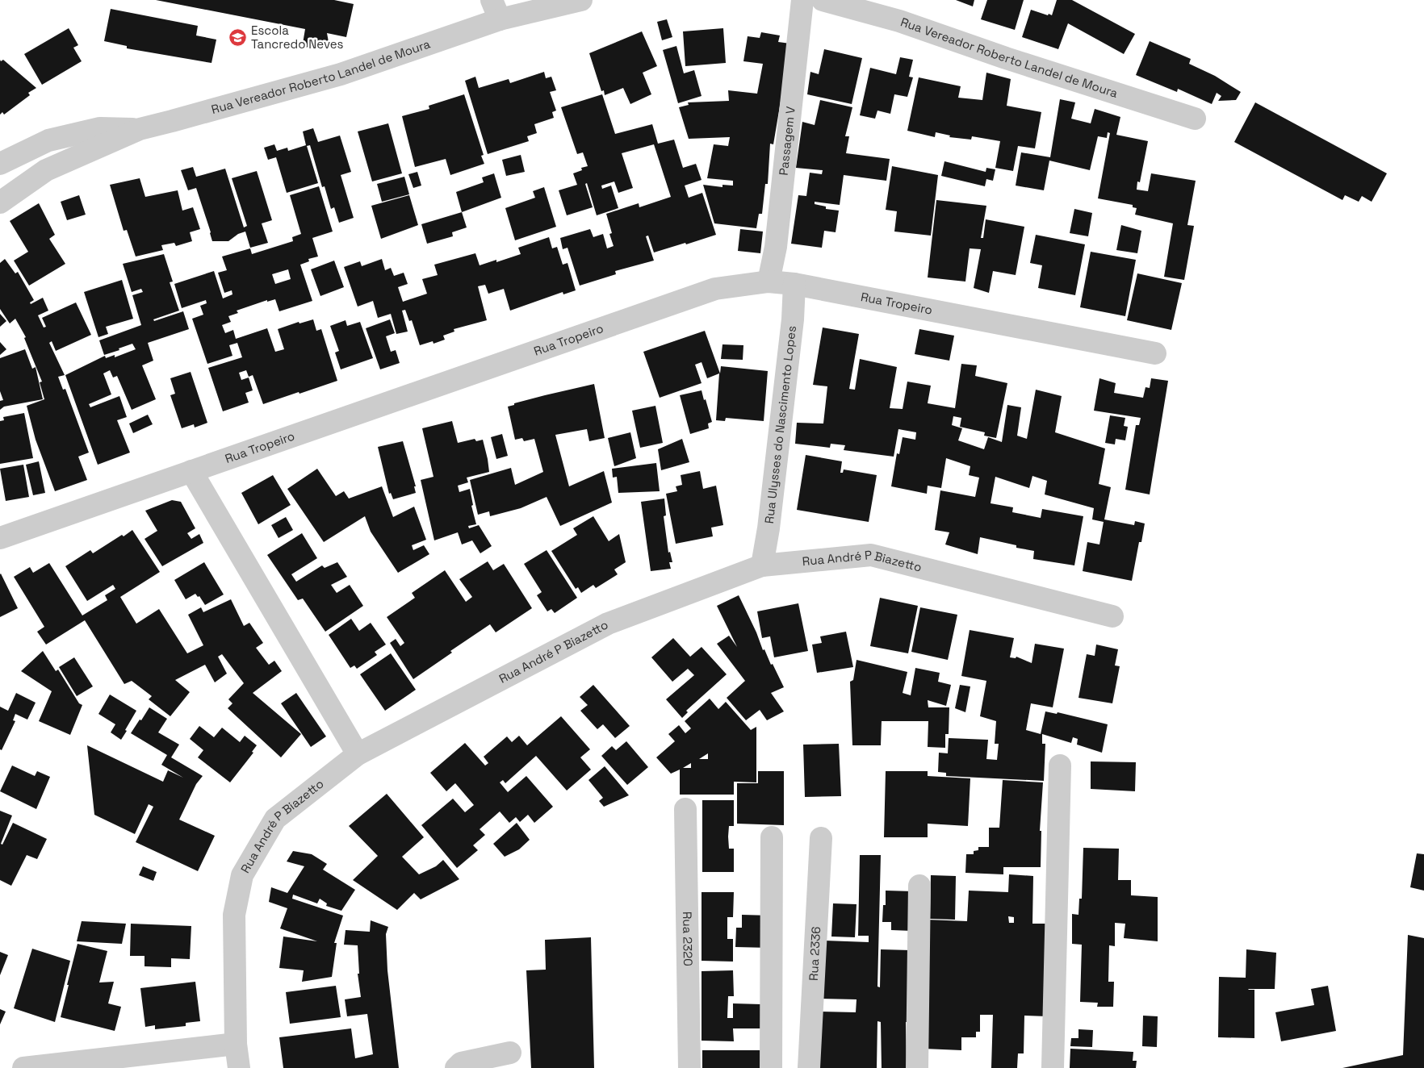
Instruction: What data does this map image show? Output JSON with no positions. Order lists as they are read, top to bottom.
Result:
{
  "streets": {
    "street": [
      "Rua Vereador Roberto Landel de Moura",
      "Passagem V",
      "Rua Tropeiro",
      "Rua Ulysses do Nascimento Lopes",
      "Rua André P Biazetto",
      "Rua 2320",
      "Rua 2336"
    ]
  },
  "crossings": [
    ["Passagem V", "Rua Tropeiro"],
    ["Rua Tropeiro", "Rua Ulysses do Nascimento Lopes"],
    ["Rua Ulysses do Nascimento Lopes", "Rua André P Biazetto"]
  ],
  "places": {
    "school or university": ["Escola Tancredo Neves"]
  }
}
